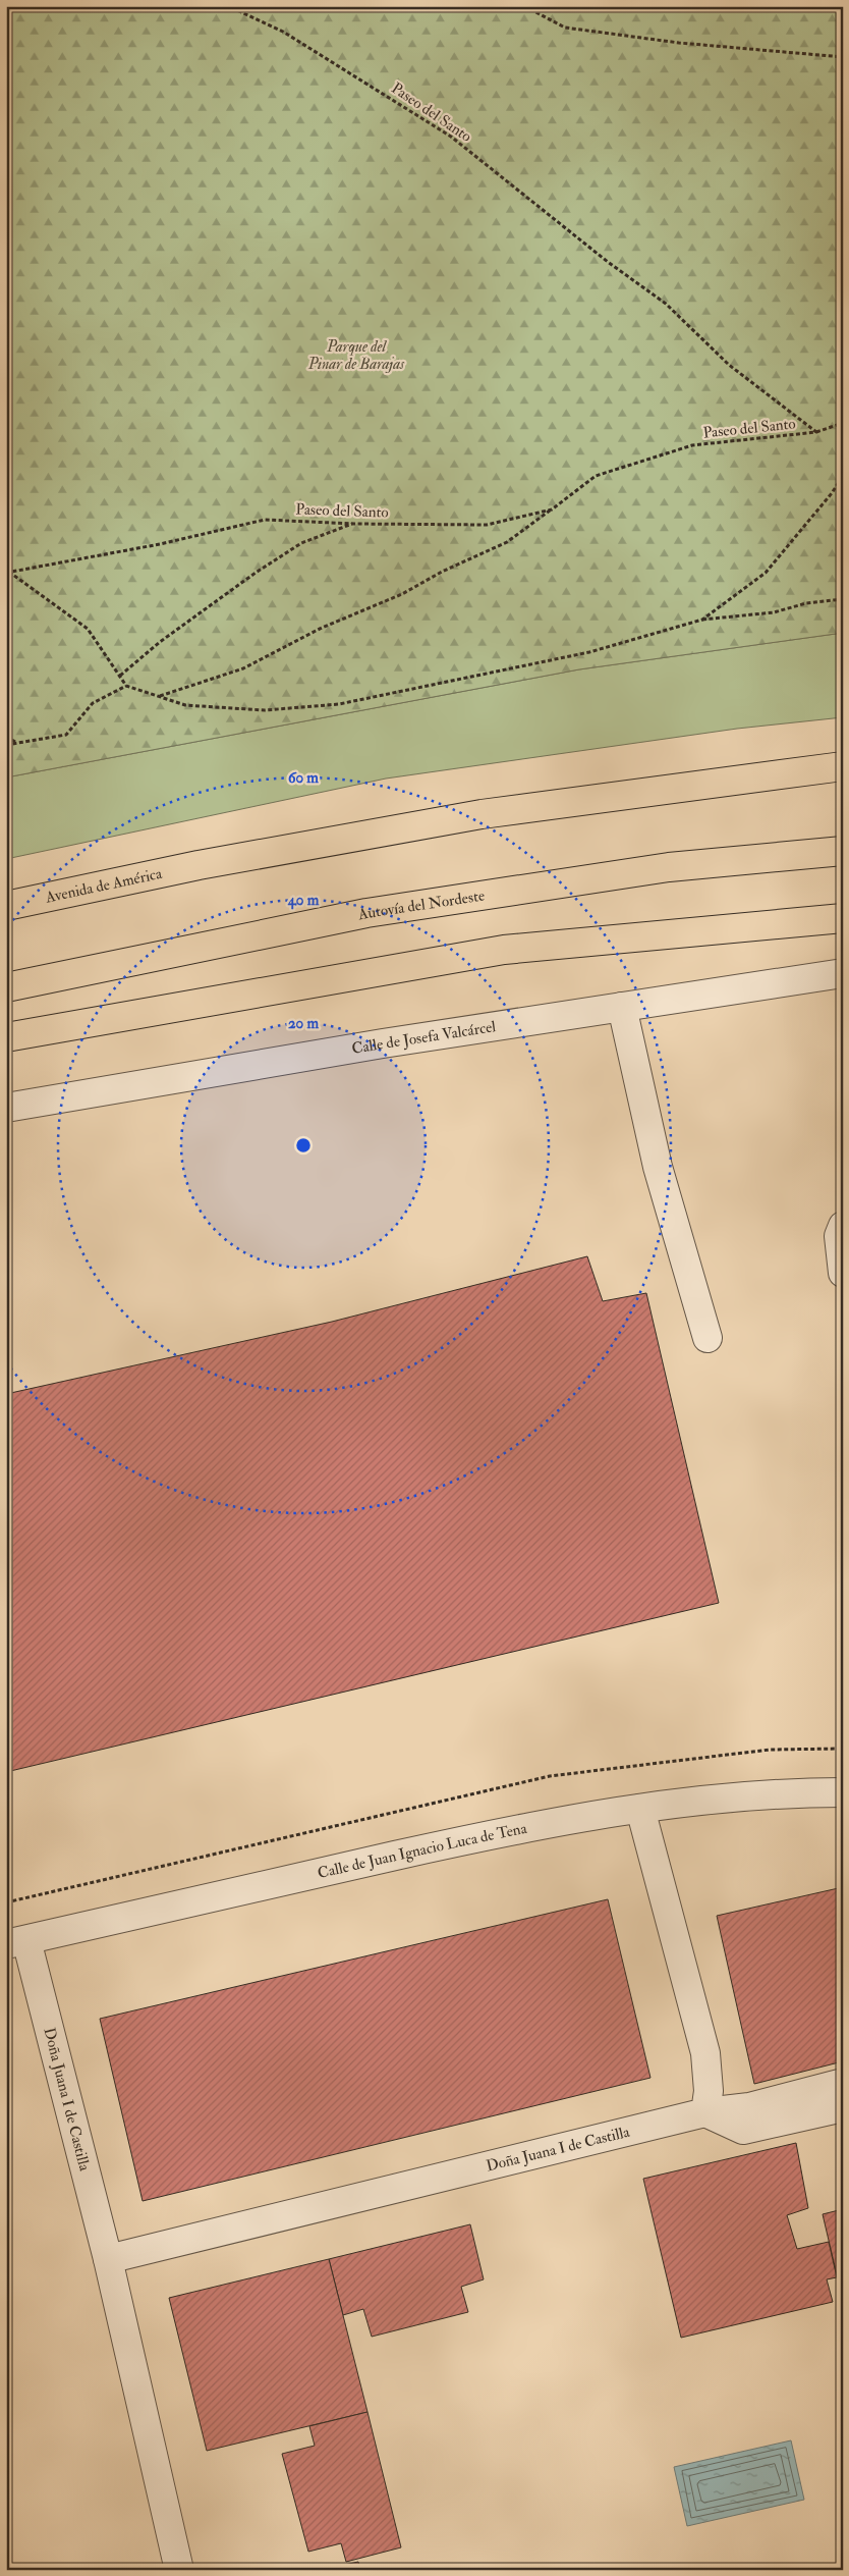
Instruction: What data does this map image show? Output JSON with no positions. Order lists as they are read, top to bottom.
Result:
{
  "streets": {
    "highway": ["Avenida de América", "Autovía del Nordeste"],
    "street": ["Calle de Josefa Valcárcel", "Calle de Juan Ignacio Luca de Tena", "Doña Juana I de Castilla"],
    "path": ["Paseo del Santo"]
  },
  "crossings": [
    ["Calle de Juan Ignacio Luca de Tena", "Doña Juana I de Castilla"]
  ],
  "parks": ["Parque del Pinar de Barajas"],
  "rings": ["60 m", "40 m", "20 m"]
}
